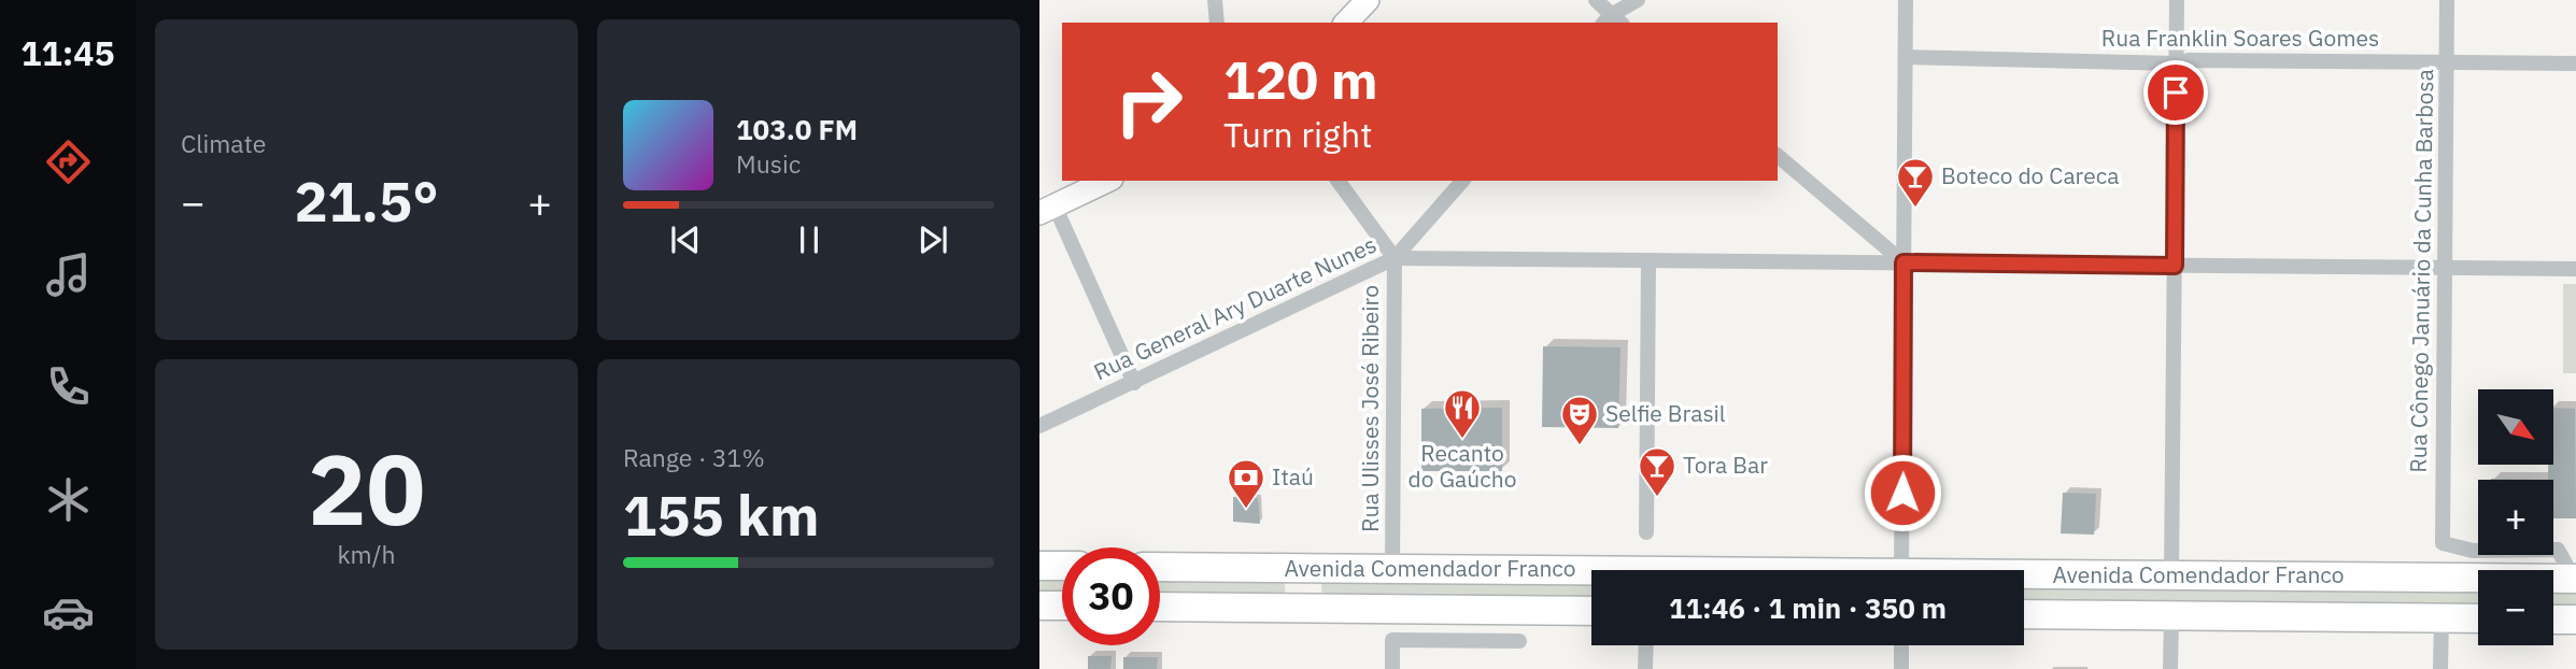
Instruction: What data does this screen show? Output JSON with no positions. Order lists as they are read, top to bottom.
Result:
{
  "streets": {
    "highway": ["Avenida Comendador Franco"],
    "street": [
      "Rua Franklin Soares Gomes",
      "Rua Cônego Januário da Cunha Barbosa",
      "Rua General Ary Duarte Nunes",
      "Rua Ulisses José Ribeiro"
    ]
  },
  "crossings": [
    ["Rua Franklin Soares Gomes", "Rua Cônego Januário da Cunha Barbosa"],
    ["Rua Cônego Januário da Cunha Barbosa", "Avenida Comendador Franco"],
    ["Rua General Ary Duarte Nunes", "Rua Ulisses José Ribeiro"],
    ["Rua Ulisses José Ribeiro", "Avenida Comendador Franco"]
  ],
  "places": {
    "bar": ["Boteco do Careca", "Tora Bar"],
    "restaurant": ["Recanto do Gaúcho"],
    "theatre": ["Selfie Brasil"],
    "bank": ["Itaú"]
  },
  "north": "bottom right",
  "page": {
    "tabs": "11:45",
    "tile": [
      "Climate",
      ["20", "km/h"],
      ["Range · 31%", "155 km"]
    ],
    "turn": ["120 m", "Turn right"],
    "song": ["103.0 FM", "Music"],
    "heat": ["−", "21.5°", "+"],
    "map_buttons": ["+", "−"],
    "limit": "30",
    "trip": "11:46 · 1 min · 350 m"
  }
}
